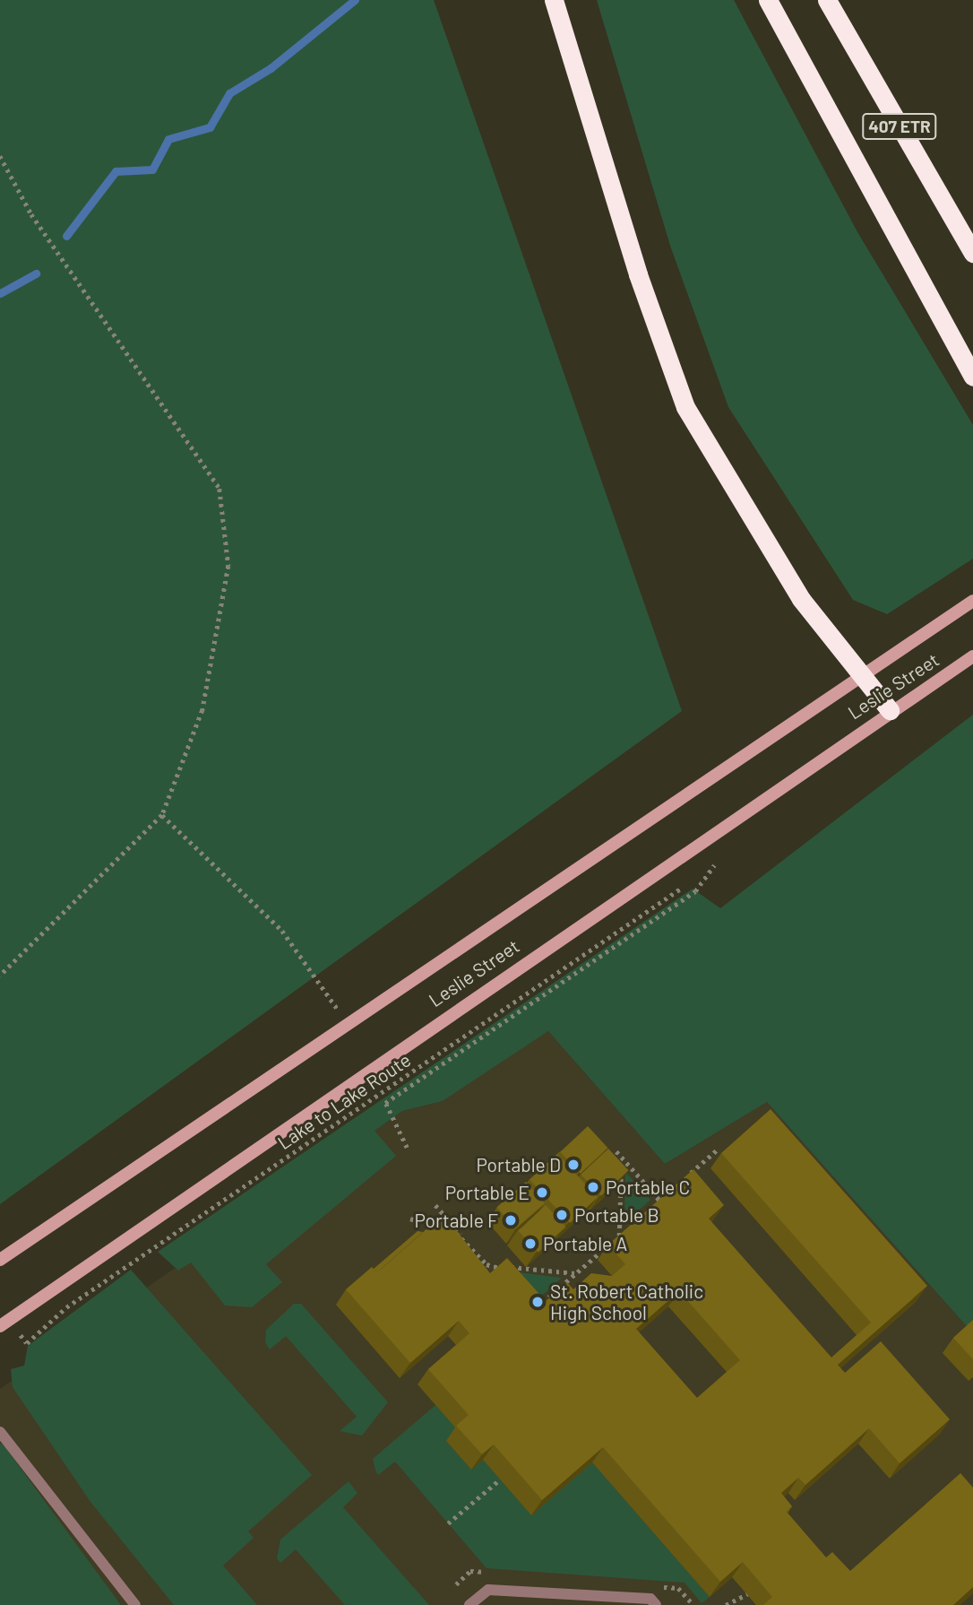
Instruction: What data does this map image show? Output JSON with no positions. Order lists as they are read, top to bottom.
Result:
{
  "streets": {
    "highway": ["407 ETR"],
    "main road": ["Leslie Street"],
    "path": ["Lake to Lake Route"]
  },
  "places": [
    "Portable D",
    "Portable C",
    "Portable E",
    "Portable B",
    "Portable F",
    "Portable A",
    "St. Robert Catholic High School"
  ]
}
